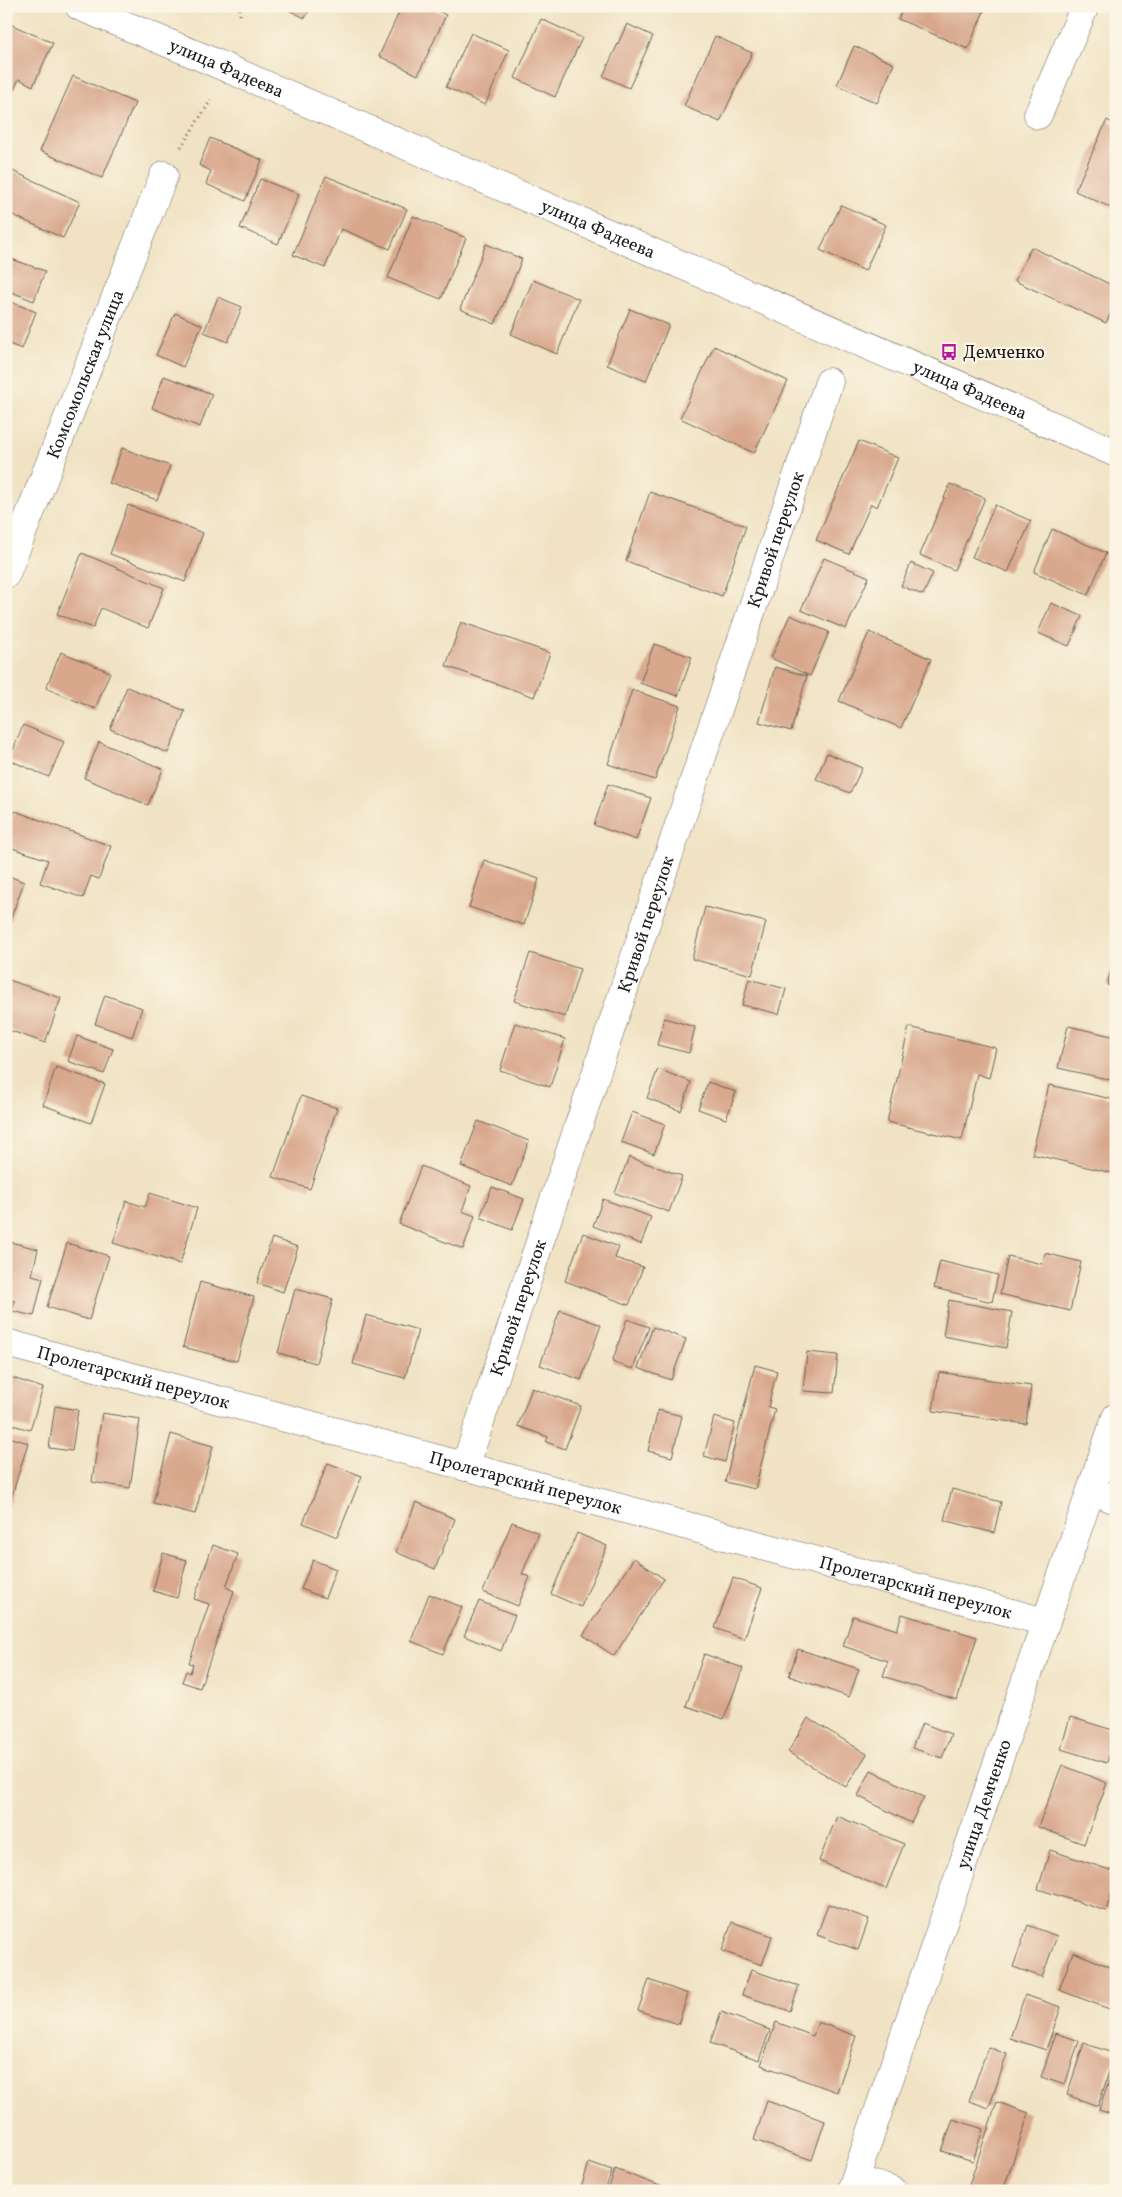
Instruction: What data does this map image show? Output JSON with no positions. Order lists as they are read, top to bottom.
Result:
{
  "streets": {
    "street": [
      "улица Фадеева",
      "Комсомольская улица",
      "Кривой переулок",
      "Пролетарский переулок",
      "улица Демченко"
    ]
  },
  "crossings": [
    ["Кривой переулок", "Пролетарский переулок"],
    ["Пролетарский переулок", "улица Демченко"]
  ],
  "places": {
    "bus stop": ["Демченко"]
  }
}
